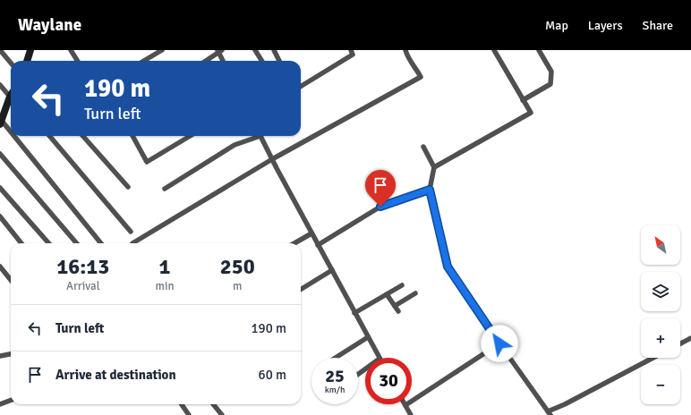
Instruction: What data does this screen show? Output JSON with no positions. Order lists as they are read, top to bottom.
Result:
{
  "north": "top left",
  "page": {
    "header": "Waylane",
    "nav": ["Map", "Layers", "Share"],
    "turn": ["190 m", "Turn left"],
    "map_buttons": ["+", "−"],
    "eta": [
      "16:13",
      "Arrival",
      "1",
      "min",
      "250",
      "m"
    ],
    "list": [
      {
        "name": "Turn left",
        "value": "190 m"
      },
      {
        "name": "Arrive at destination",
        "value": "60 m"
      }
    ],
    "speed": "25 km/h",
    "limit": "30"
  }
}
